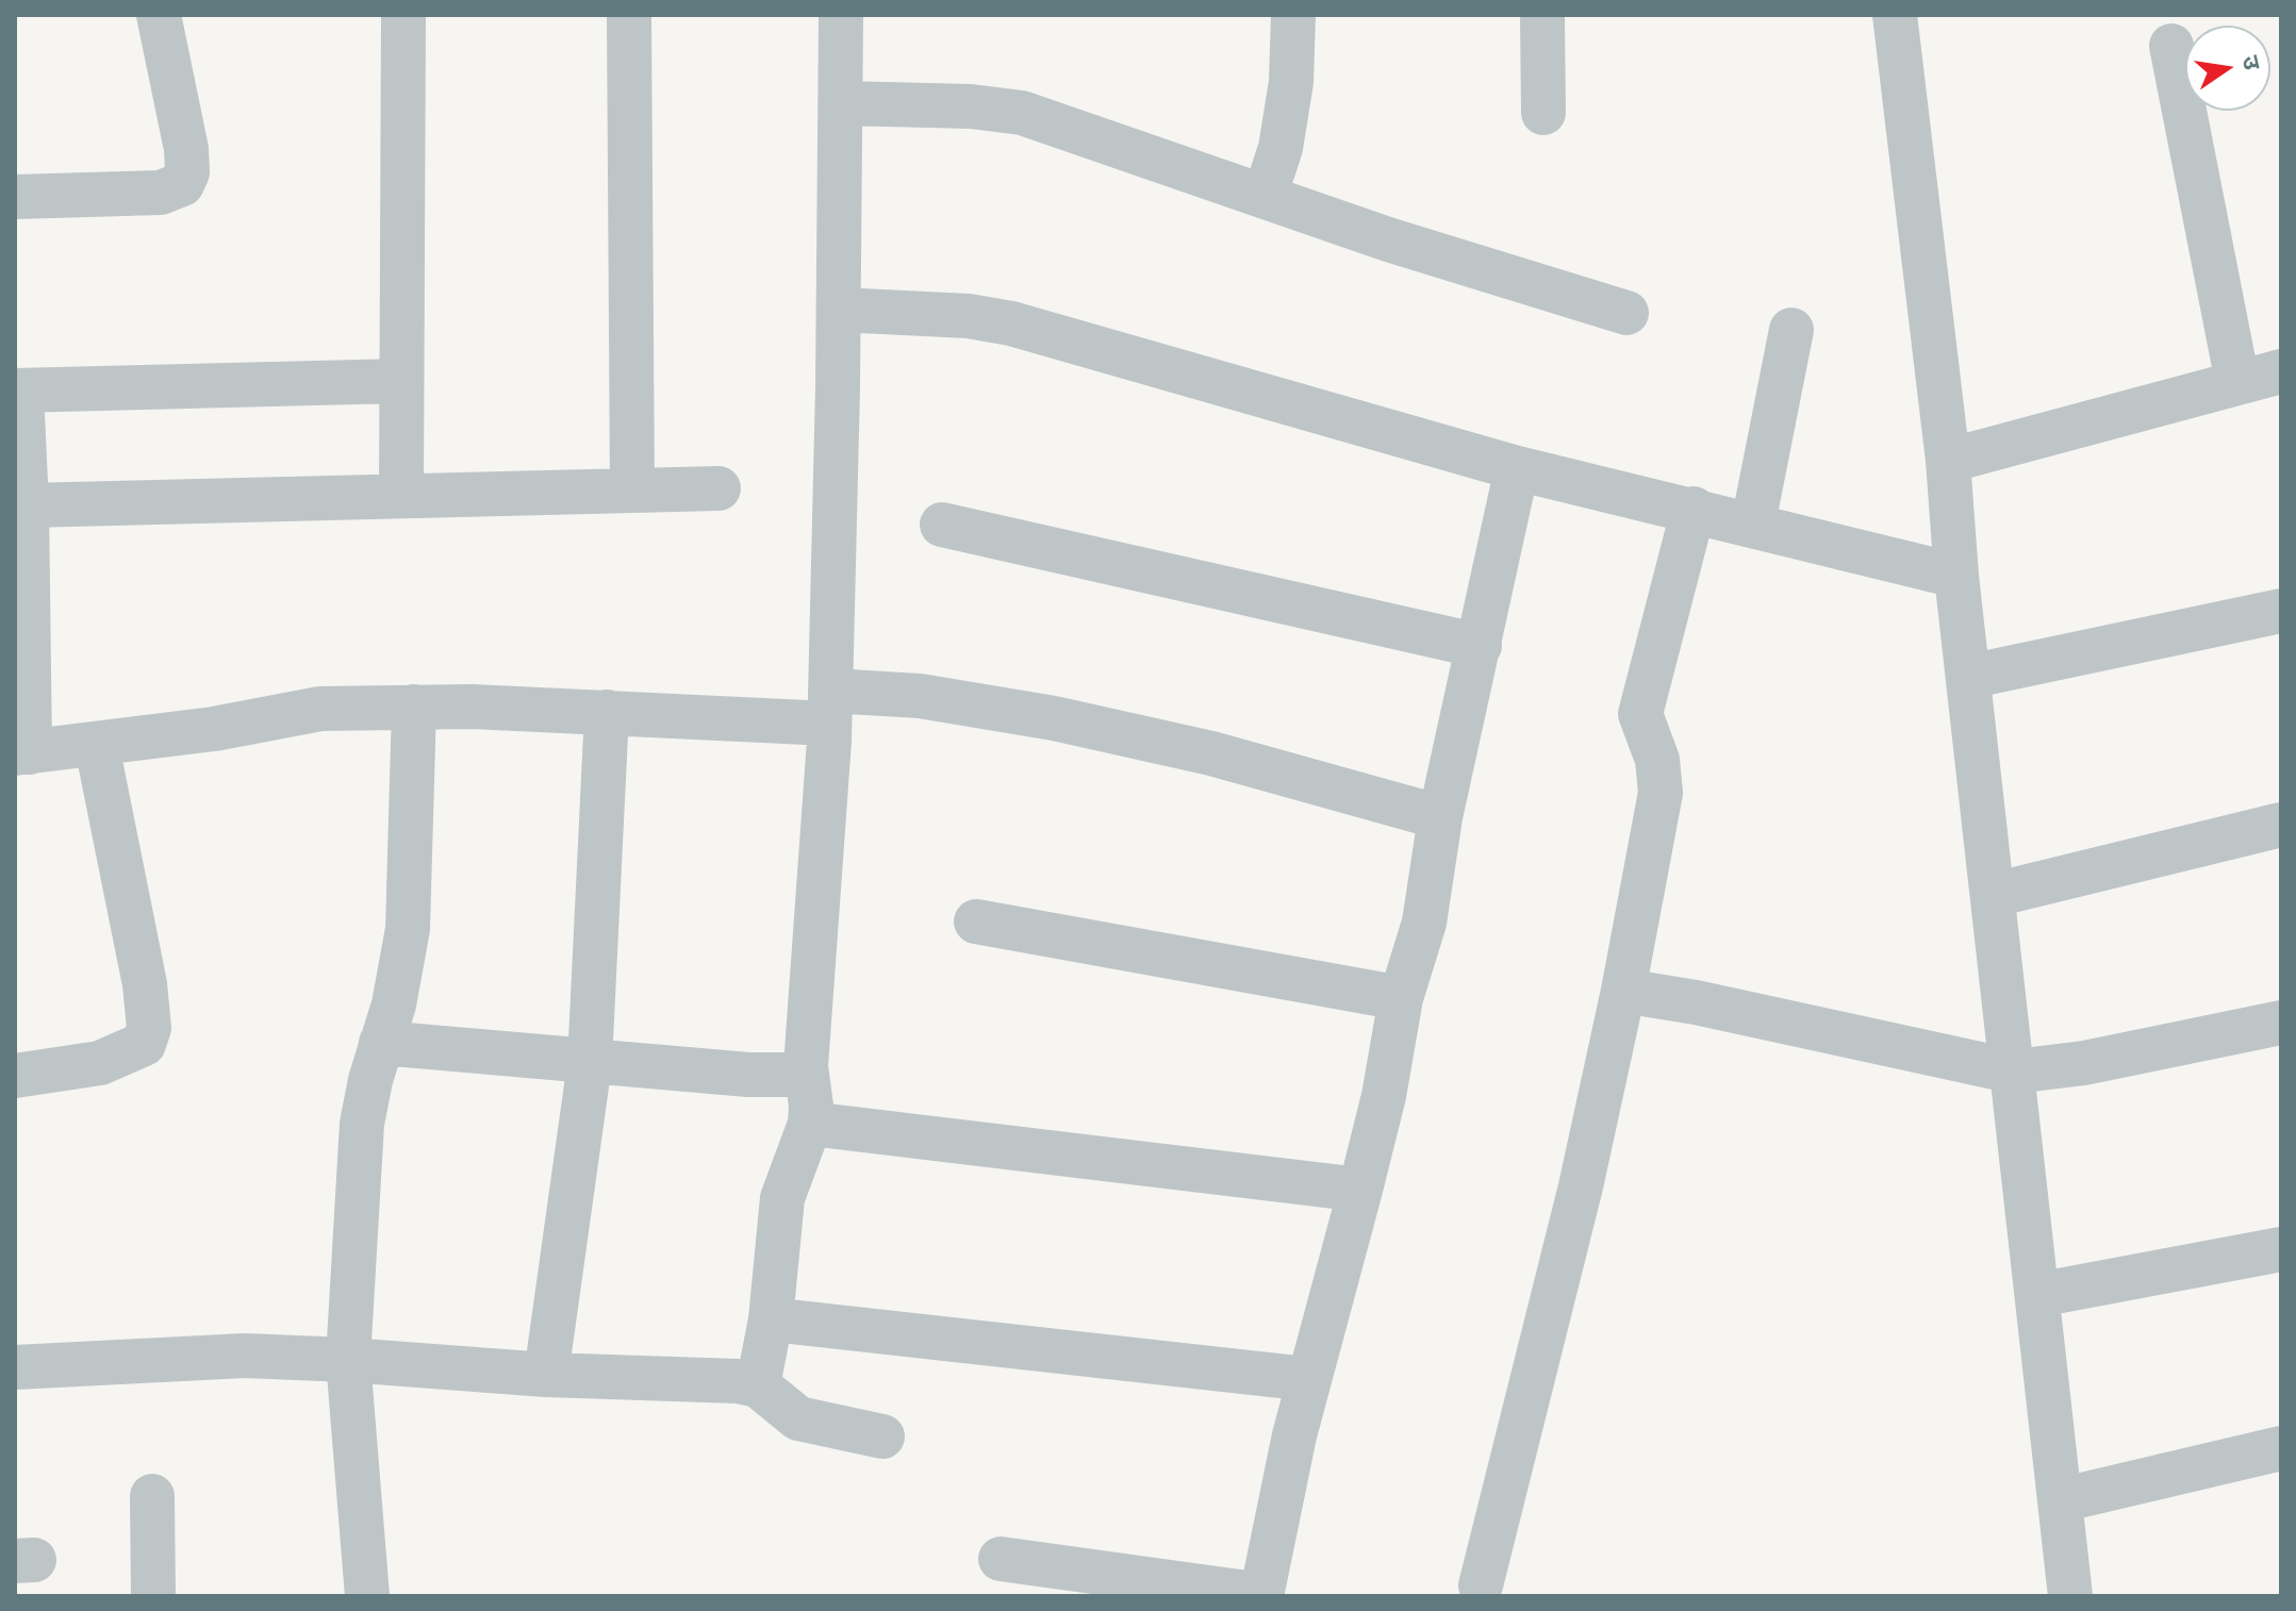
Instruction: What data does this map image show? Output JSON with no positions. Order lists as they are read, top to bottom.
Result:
{
  "north": "right"
}
